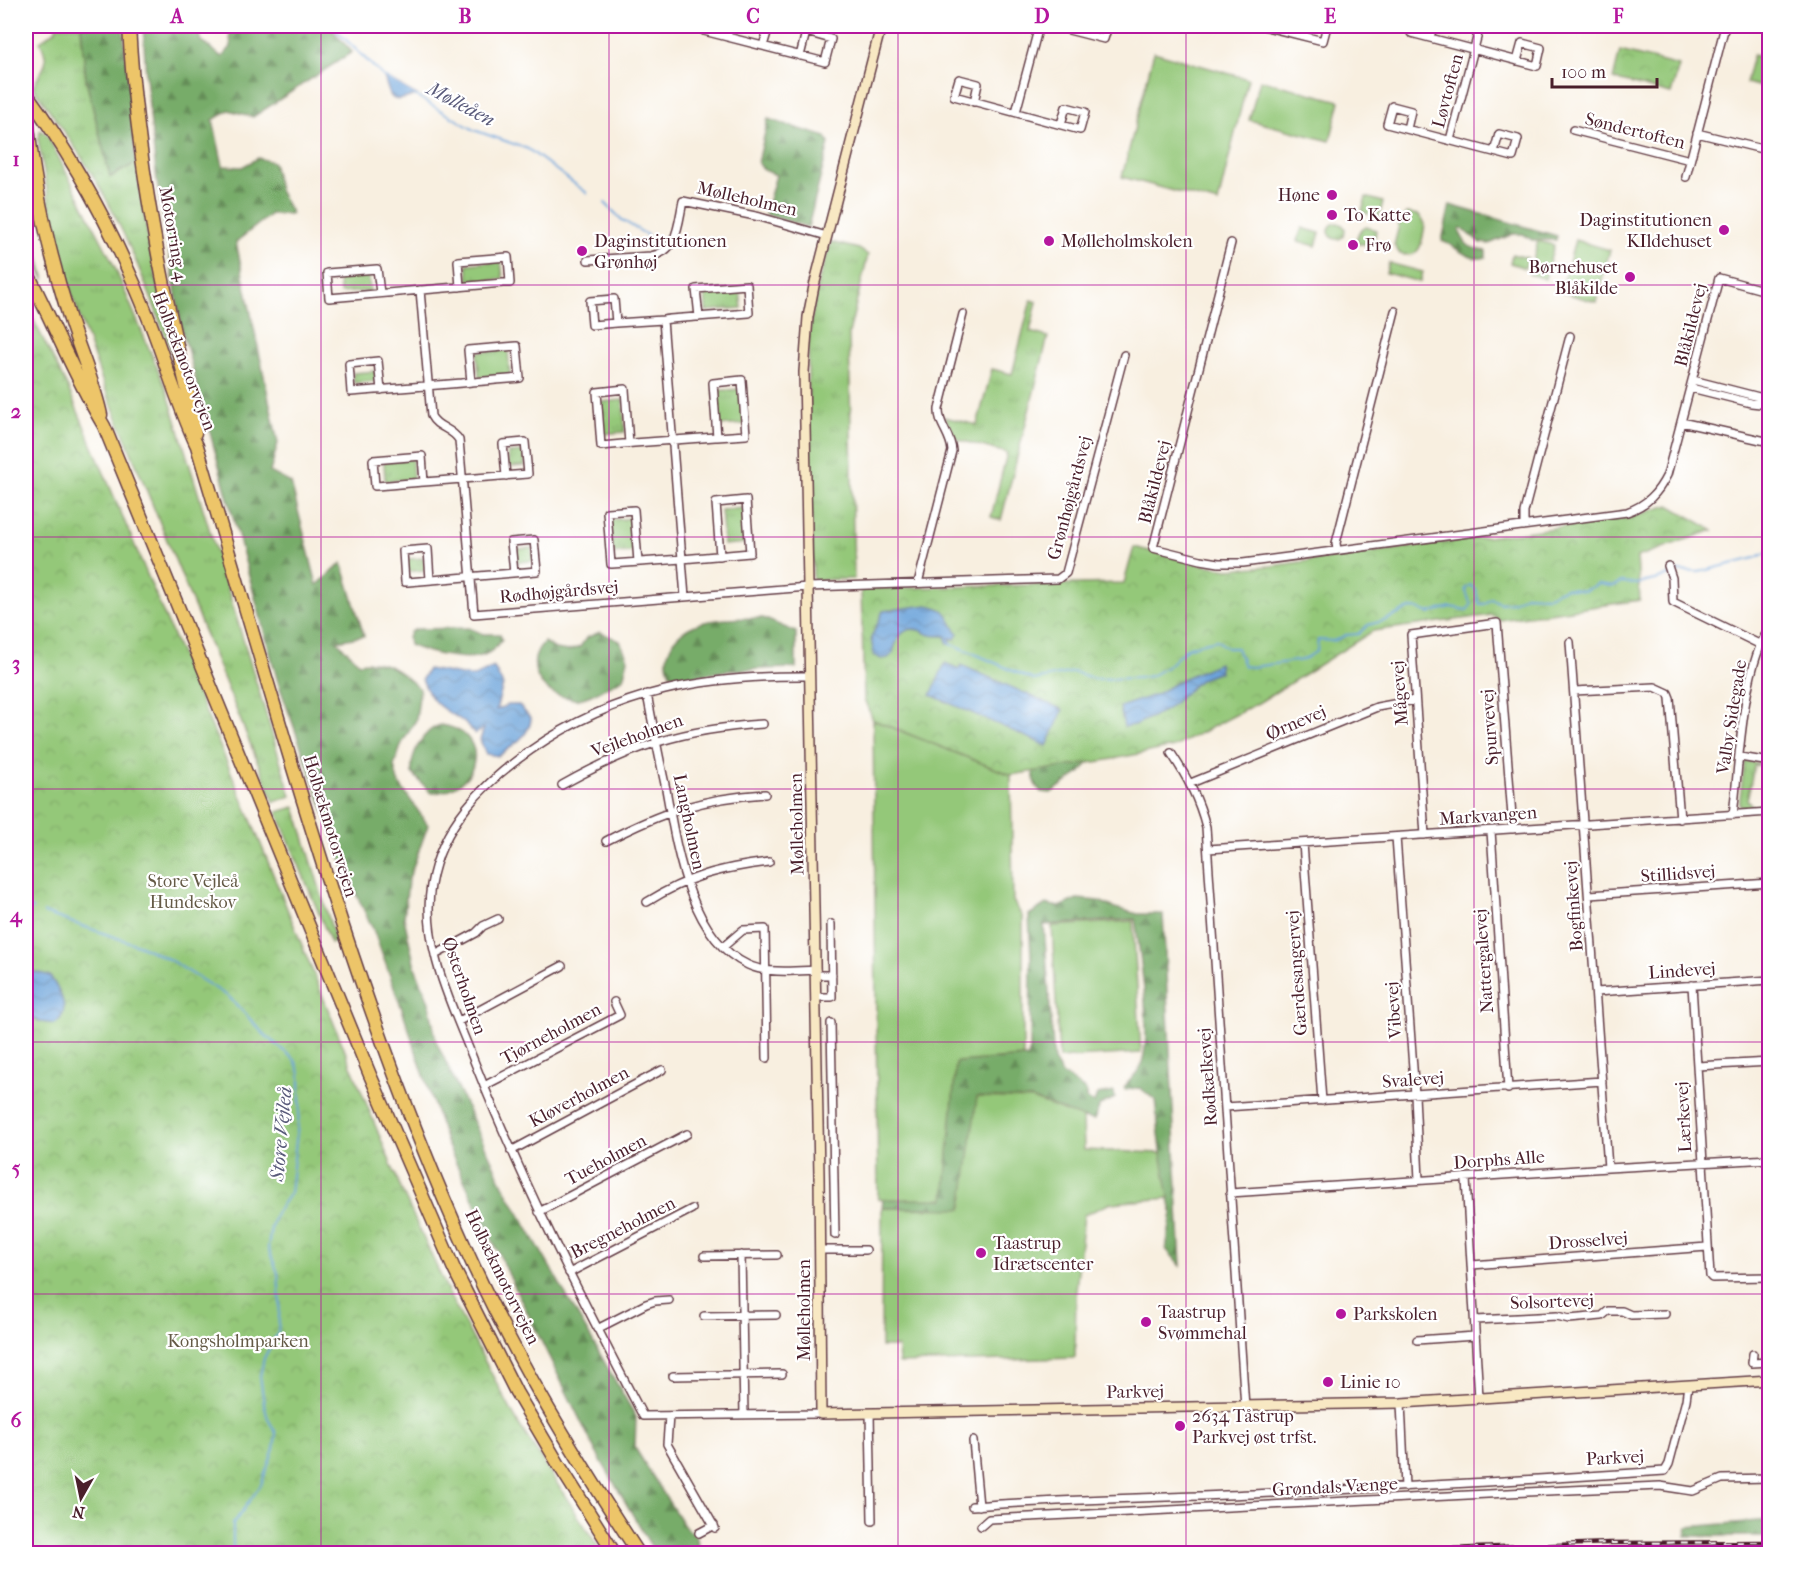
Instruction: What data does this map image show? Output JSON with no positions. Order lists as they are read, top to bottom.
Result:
{
  "streets": {
    "highway": ["Motorring 4", "Holbækmotorvejen"],
    "street": [
      "Løvtoften",
      "Søndertoften",
      "Mølleholmen",
      "Blåkildevej",
      "Grønhøjgårdsvej",
      "Rødhøjgårdsvej",
      "Mågevej",
      "Valby Sidegade",
      "Ørnevej",
      "Spurvevej",
      "Vejleholmen",
      "Markvangen",
      "Langholmen",
      "Stillidsvej",
      "Bogfinkevej",
      "Nattergalevej",
      "Lindevej",
      "Gærdesangervej",
      "Østerholmen",
      "Vibevej",
      "Tjørneholmen",
      "Rødkælkevej",
      "Svalevej",
      "Kløverholmen",
      "Lærkevej",
      "Tueholmen",
      "Dorphs Alle",
      "Bregneholmen",
      "Drosselvej",
      "Solsortevej",
      "Parkvej",
      "Grøndals Vænge"
    ]
  },
  "crossings": [
    ["Mølleholmen", "Grønhøjgårdsvej"],
    ["Mølleholmen", "Rødhøjgårdsvej"],
    ["Mølleholmen", "Langholmen"],
    ["Mølleholmen", "Østerholmen"],
    ["Mølleholmen", "Parkvej"],
    ["Motorring 4", "Holbækmotorvejen"],
    ["Grønhøjgårdsvej", "Rødhøjgårdsvej"],
    ["Mågevej", "Ørnevej"],
    ["Mågevej", "Spurvevej"],
    ["Mågevej", "Markvangen"],
    ["Valby Sidegade", "Markvangen"],
    ["Ørnevej", "Rødkælkevej"],
    ["Spurvevej", "Markvangen"],
    ["Vejleholmen", "Langholmen"],
    ["Markvangen", "Bogfinkevej"],
    ["Markvangen", "Nattergalevej"],
    ["Markvangen", "Gærdesangervej"],
    ["Markvangen", "Vibevej"],
    ["Markvangen", "Rødkælkevej"],
    ["Langholmen", "Østerholmen"],
    ["Stillidsvej", "Bogfinkevej"],
    ["Bogfinkevej", "Lindevej"],
    ["Bogfinkevej", "Svalevej"],
    ["Bogfinkevej", "Dorphs Alle"],
    ["Nattergalevej", "Svalevej"],
    ["Lindevej", "Lærkevej"],
    ["Gærdesangervej", "Svalevej"],
    ["Østerholmen", "Tjørneholmen"],
    ["Østerholmen", "Kløverholmen"],
    ["Østerholmen", "Tueholmen"],
    ["Østerholmen", "Bregneholmen"],
    ["Østerholmen", "Parkvej"],
    ["Vibevej", "Svalevej"],
    ["Vibevej", "Dorphs Alle"],
    ["Rødkælkevej", "Svalevej"],
    ["Rødkælkevej", "Dorphs Alle"],
    ["Rødkælkevej", "Parkvej"],
    ["Lærkevej", "Dorphs Alle"],
    ["Lærkevej", "Drosselvej"]
  ],
  "water": ["Mølleåen", "Store Vejleå"],
  "parks": ["Store Vejleå Hundeskov", "Kongsholmparken"],
  "places": [
    "Høne",
    "To Katte",
    "Daginstitutionen KIldehuset",
    "Mølleholmskolen",
    "Frø",
    "Daginstitutionen Grønhøj",
    "Børnehuset Blåkilde",
    "Taastrup Idrætscenter",
    "Parkskolen",
    "Taastrup Svømmehal",
    "Linie 10",
    "2634 Tåstrup Parkvej øst trfst."
  ],
  "scale_bar": "100 m",
  "north": "bottom",
  "grid": {
    "columns": [
      "A",
      "B",
      "C",
      "D",
      "E",
      "F"
    ],
    "rows": [
      "1",
      "2",
      "3",
      "4",
      "5",
      "6"
    ]
  }
}
